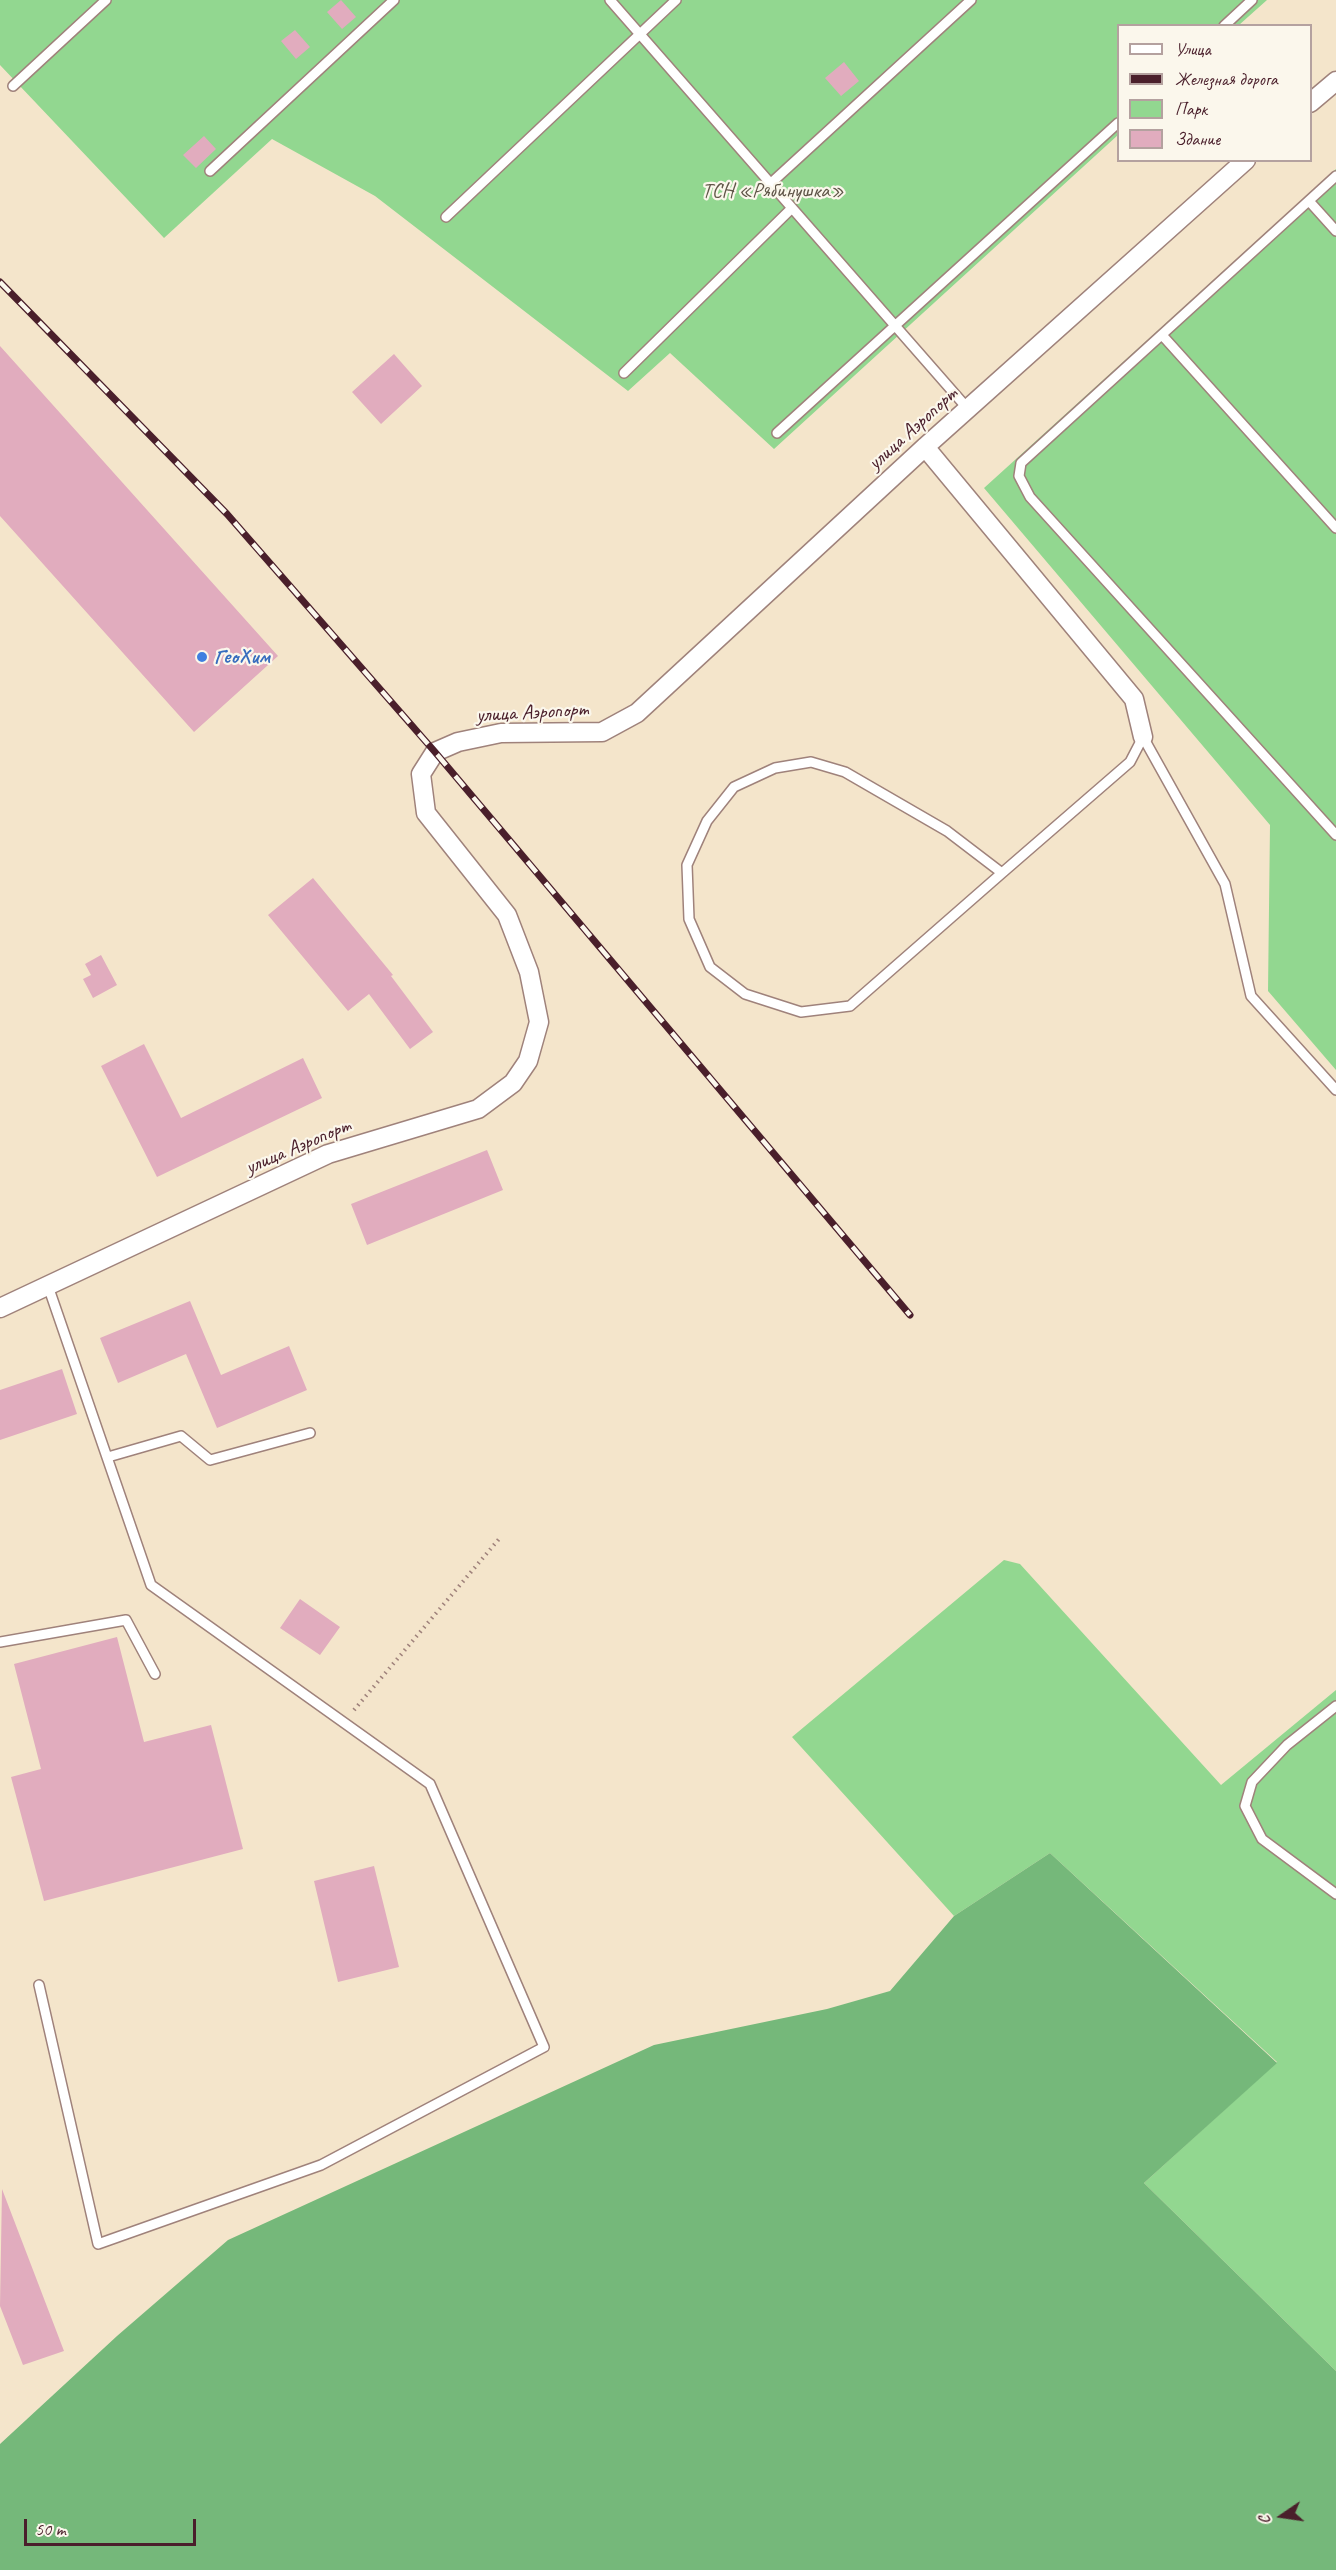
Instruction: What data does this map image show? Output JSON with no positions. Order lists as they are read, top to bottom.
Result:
{
  "streets": {
    "street": ["улица Аэропорт"]
  },
  "parks": ["ТСН «Рябинушка»"],
  "places": ["ГеоХим"],
  "legend": [
    "Улица",
    "Железная дорога",
    "Парк",
    "Здание"
  ],
  "scale_bar": "50 m",
  "north": "left"
}
